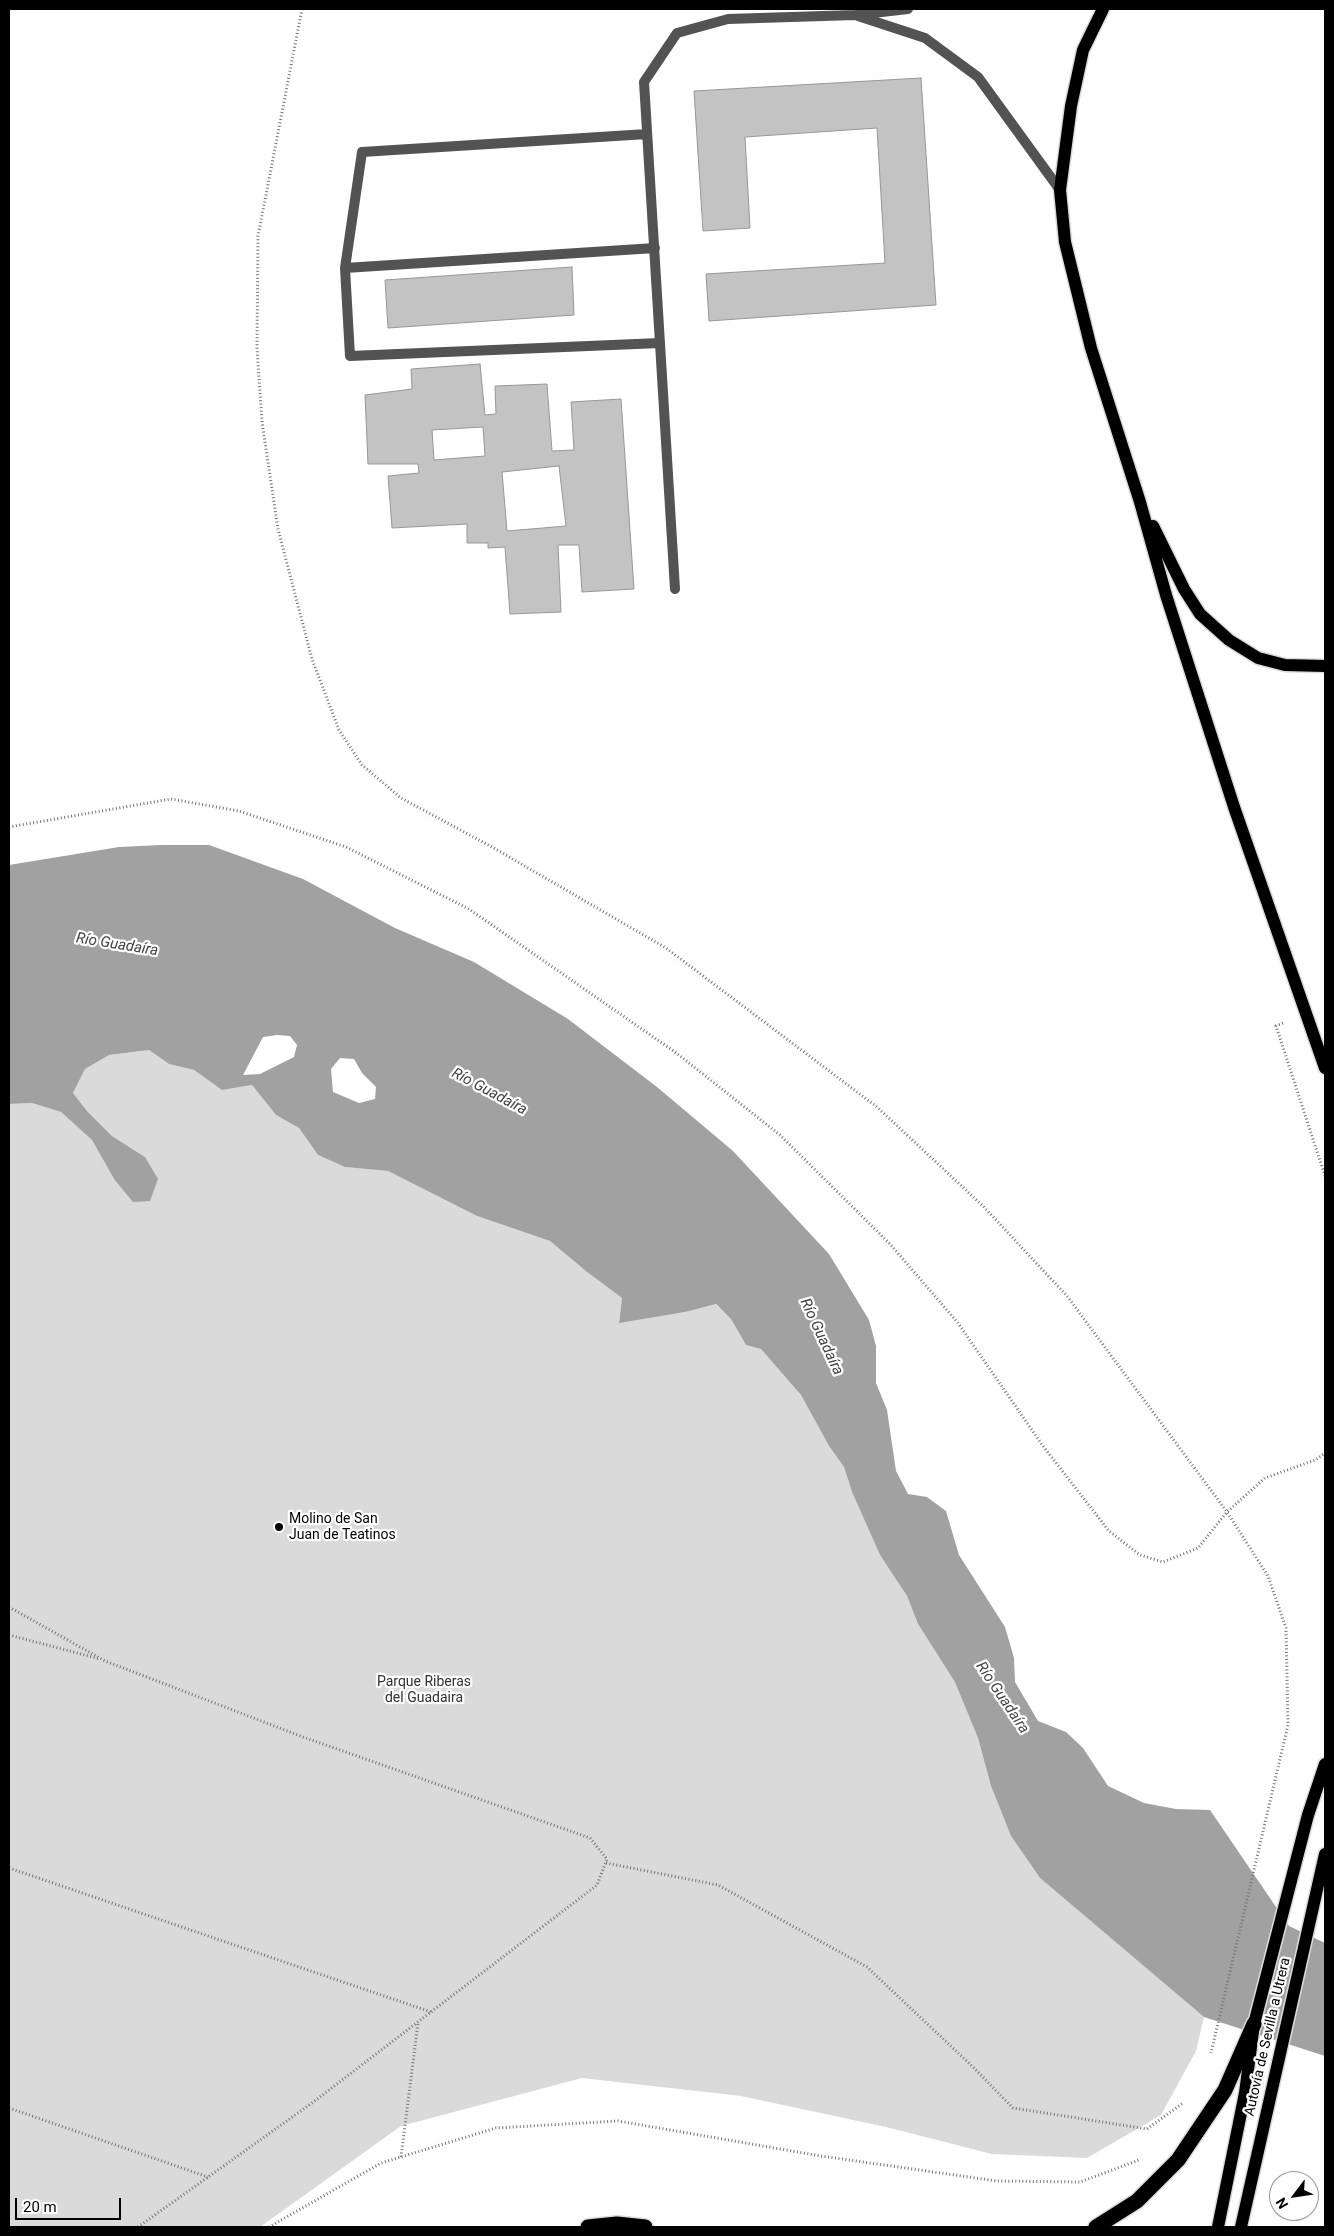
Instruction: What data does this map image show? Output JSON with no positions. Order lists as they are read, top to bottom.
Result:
{
  "streets": {
    "main road": ["Autovía de Sevilla a Utrera"]
  },
  "water": ["Río Guadaíra"],
  "parks": ["Parque Riberas del Guadaira"],
  "places": ["Molino de San Juan de Teatinos"],
  "scale_bar": "20 m",
  "north": "bottom left"
}
